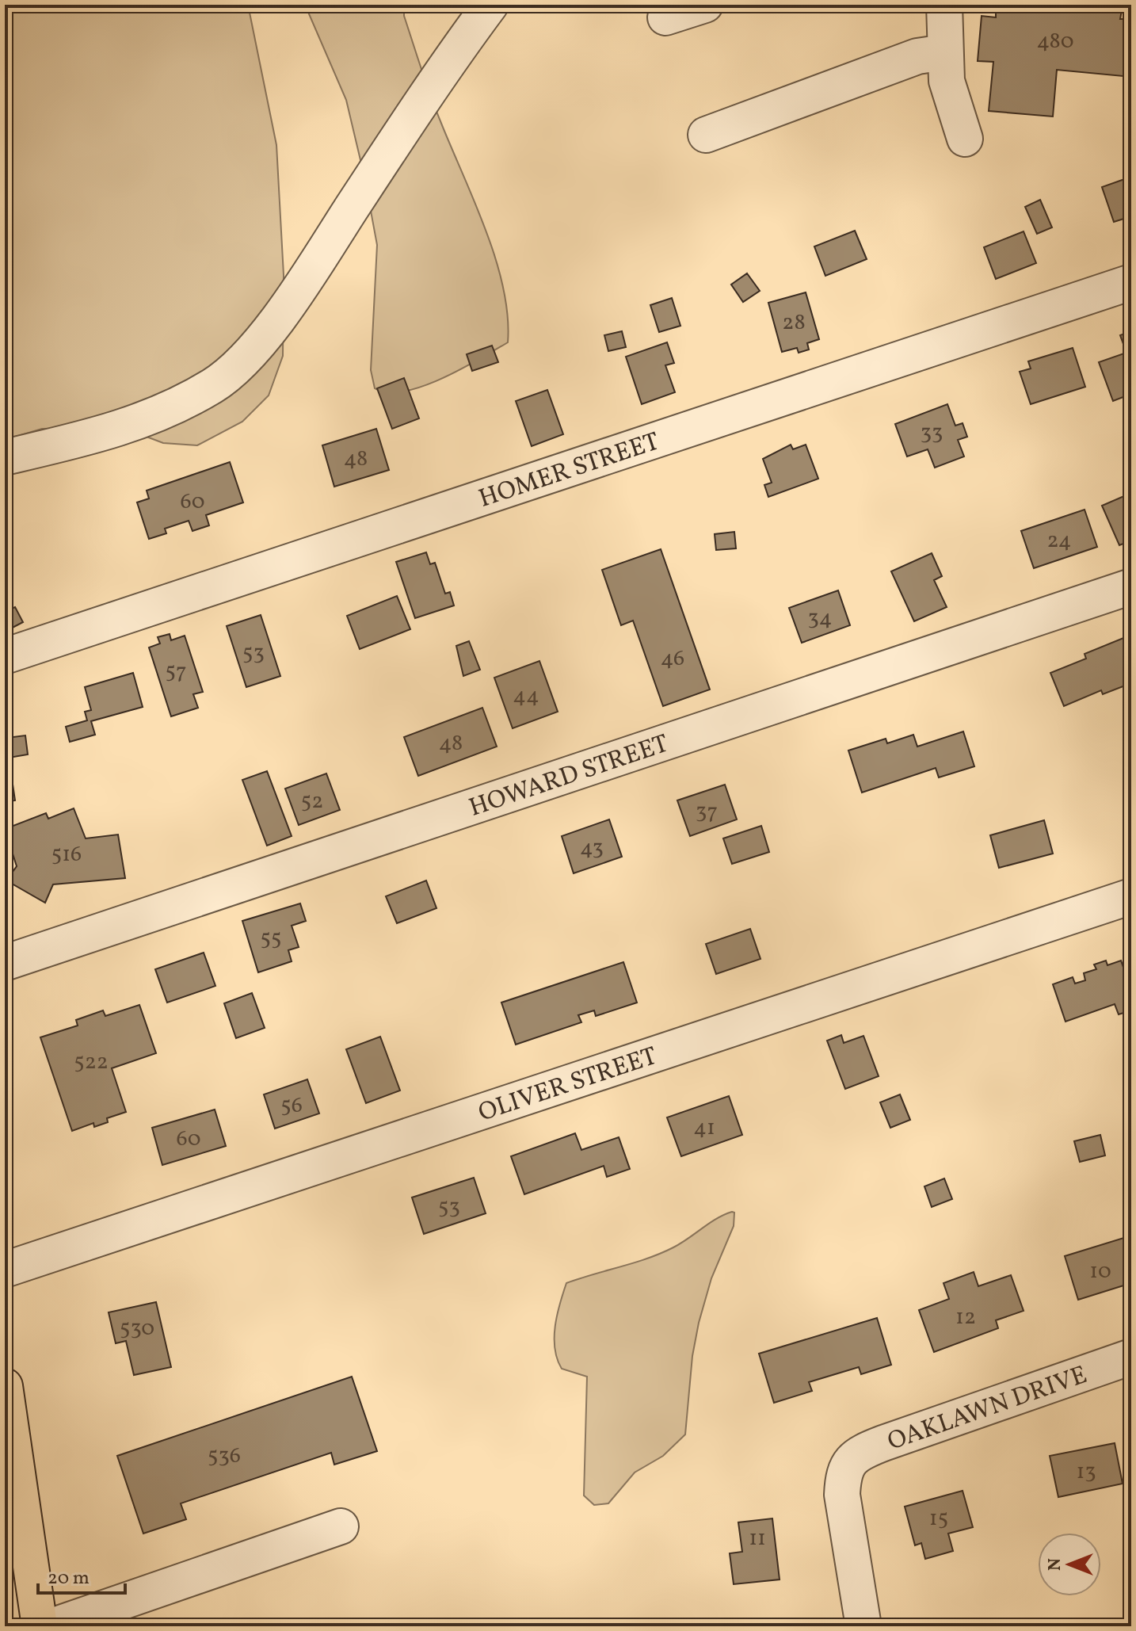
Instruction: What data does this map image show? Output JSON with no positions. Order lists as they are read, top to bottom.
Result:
{
  "streets": {
    "street": [
      "HOMER STREET",
      "HOWARD STREET",
      "OLIVER STREET",
      "OAKLAWN DRIVE"
    ]
  },
  "house_numbers": [
    "480",
    "28",
    "33",
    "48",
    "60",
    "24",
    "34",
    "53",
    "46",
    "57",
    "44",
    "48",
    "52",
    "37",
    "43",
    "516",
    "55",
    "522",
    "56",
    "41",
    "60",
    "53",
    "10",
    "12",
    "530",
    "536",
    "13",
    "15",
    "11"
  ],
  "scale_bar": "20 m",
  "north": "left"
}
